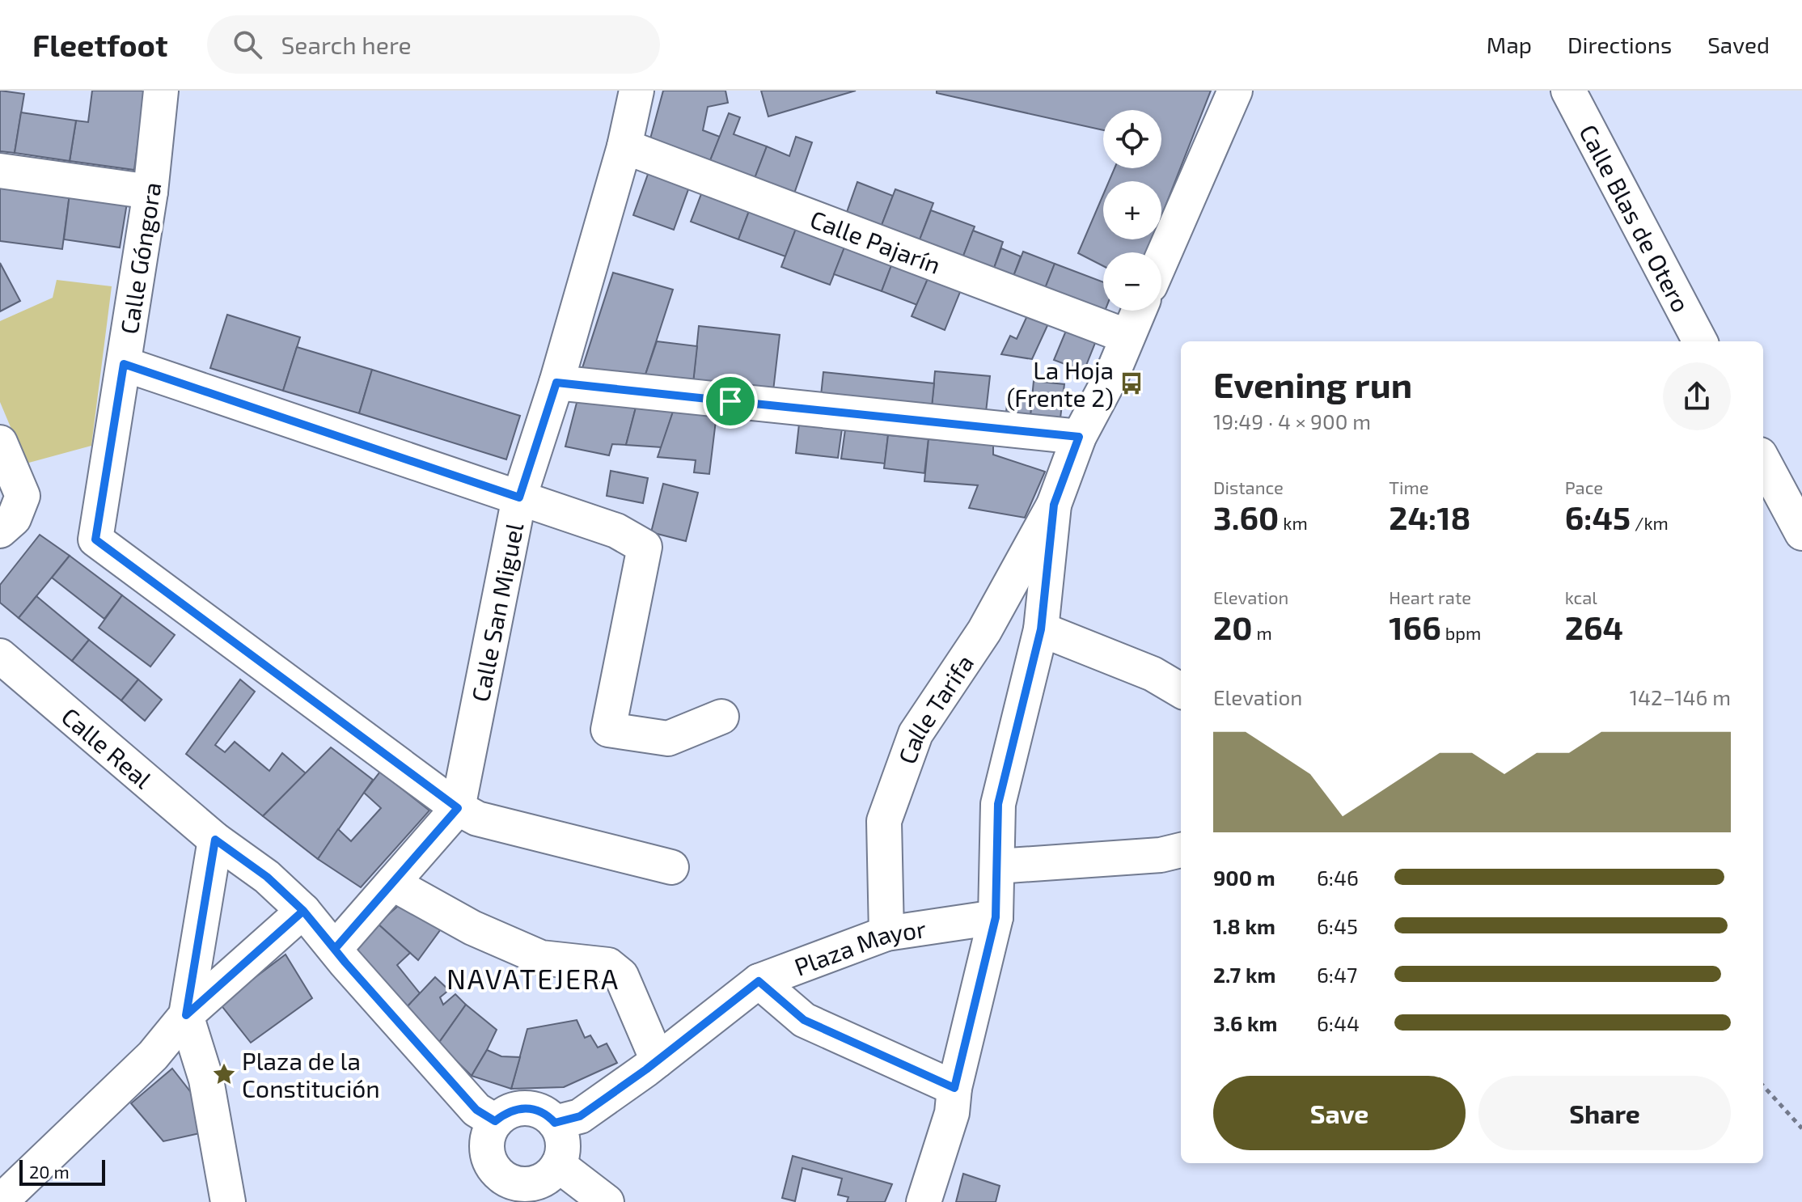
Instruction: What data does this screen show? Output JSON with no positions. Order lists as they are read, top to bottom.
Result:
{
  "streets": {
    "street": [
      "Calle Blas de Otero",
      "Calle Pajarín",
      "Calle Góngora",
      "Calle San Miguel",
      "Calle Tarifa",
      "Calle Real",
      "Plaza Mayor"
    ]
  },
  "crossings": [
    ["Calle Pajarín", "Calle San Miguel"],
    ["Calle Góngora", "Calle San Miguel"],
    ["Calle Tarifa", "Plaza Mayor"]
  ],
  "districts": ["NAVATEJERA"],
  "places": {
    "bus stop": ["La Hoja (Frente 2)"],
    "place": ["Plaza de la Constitución"]
  },
  "scale_bar": "20 m",
  "page": {
    "header": "Fleetfoot",
    "search": "Search here",
    "nav": ["Map", "Directions", "Saved"],
    "map_buttons": ["+", "−"],
    "heading": ["Evening run", "19:49 · 4 × 900 m"],
    "stats": [
      ["Distance", "3.60 km"],
      ["Time", "24:18"],
      ["Pace", "6:45 /km"],
      ["Elevation", "20 m"],
      ["Heart rate", "166 bpm"],
      ["kcal", "264"]
    ],
    "chart": ["Elevation", "142–146 m"],
    "list": [
      {
        "name": "900 m",
        "note": "6:46"
      },
      {
        "name": "1.8 km",
        "note": "6:45"
      },
      {
        "name": "2.7 km",
        "note": "6:47"
      },
      {
        "name": "3.6 km",
        "note": "6:44"
      }
    ],
    "buttons": ["Save", "Share"],
    "scale": "20 m"
  }
}
